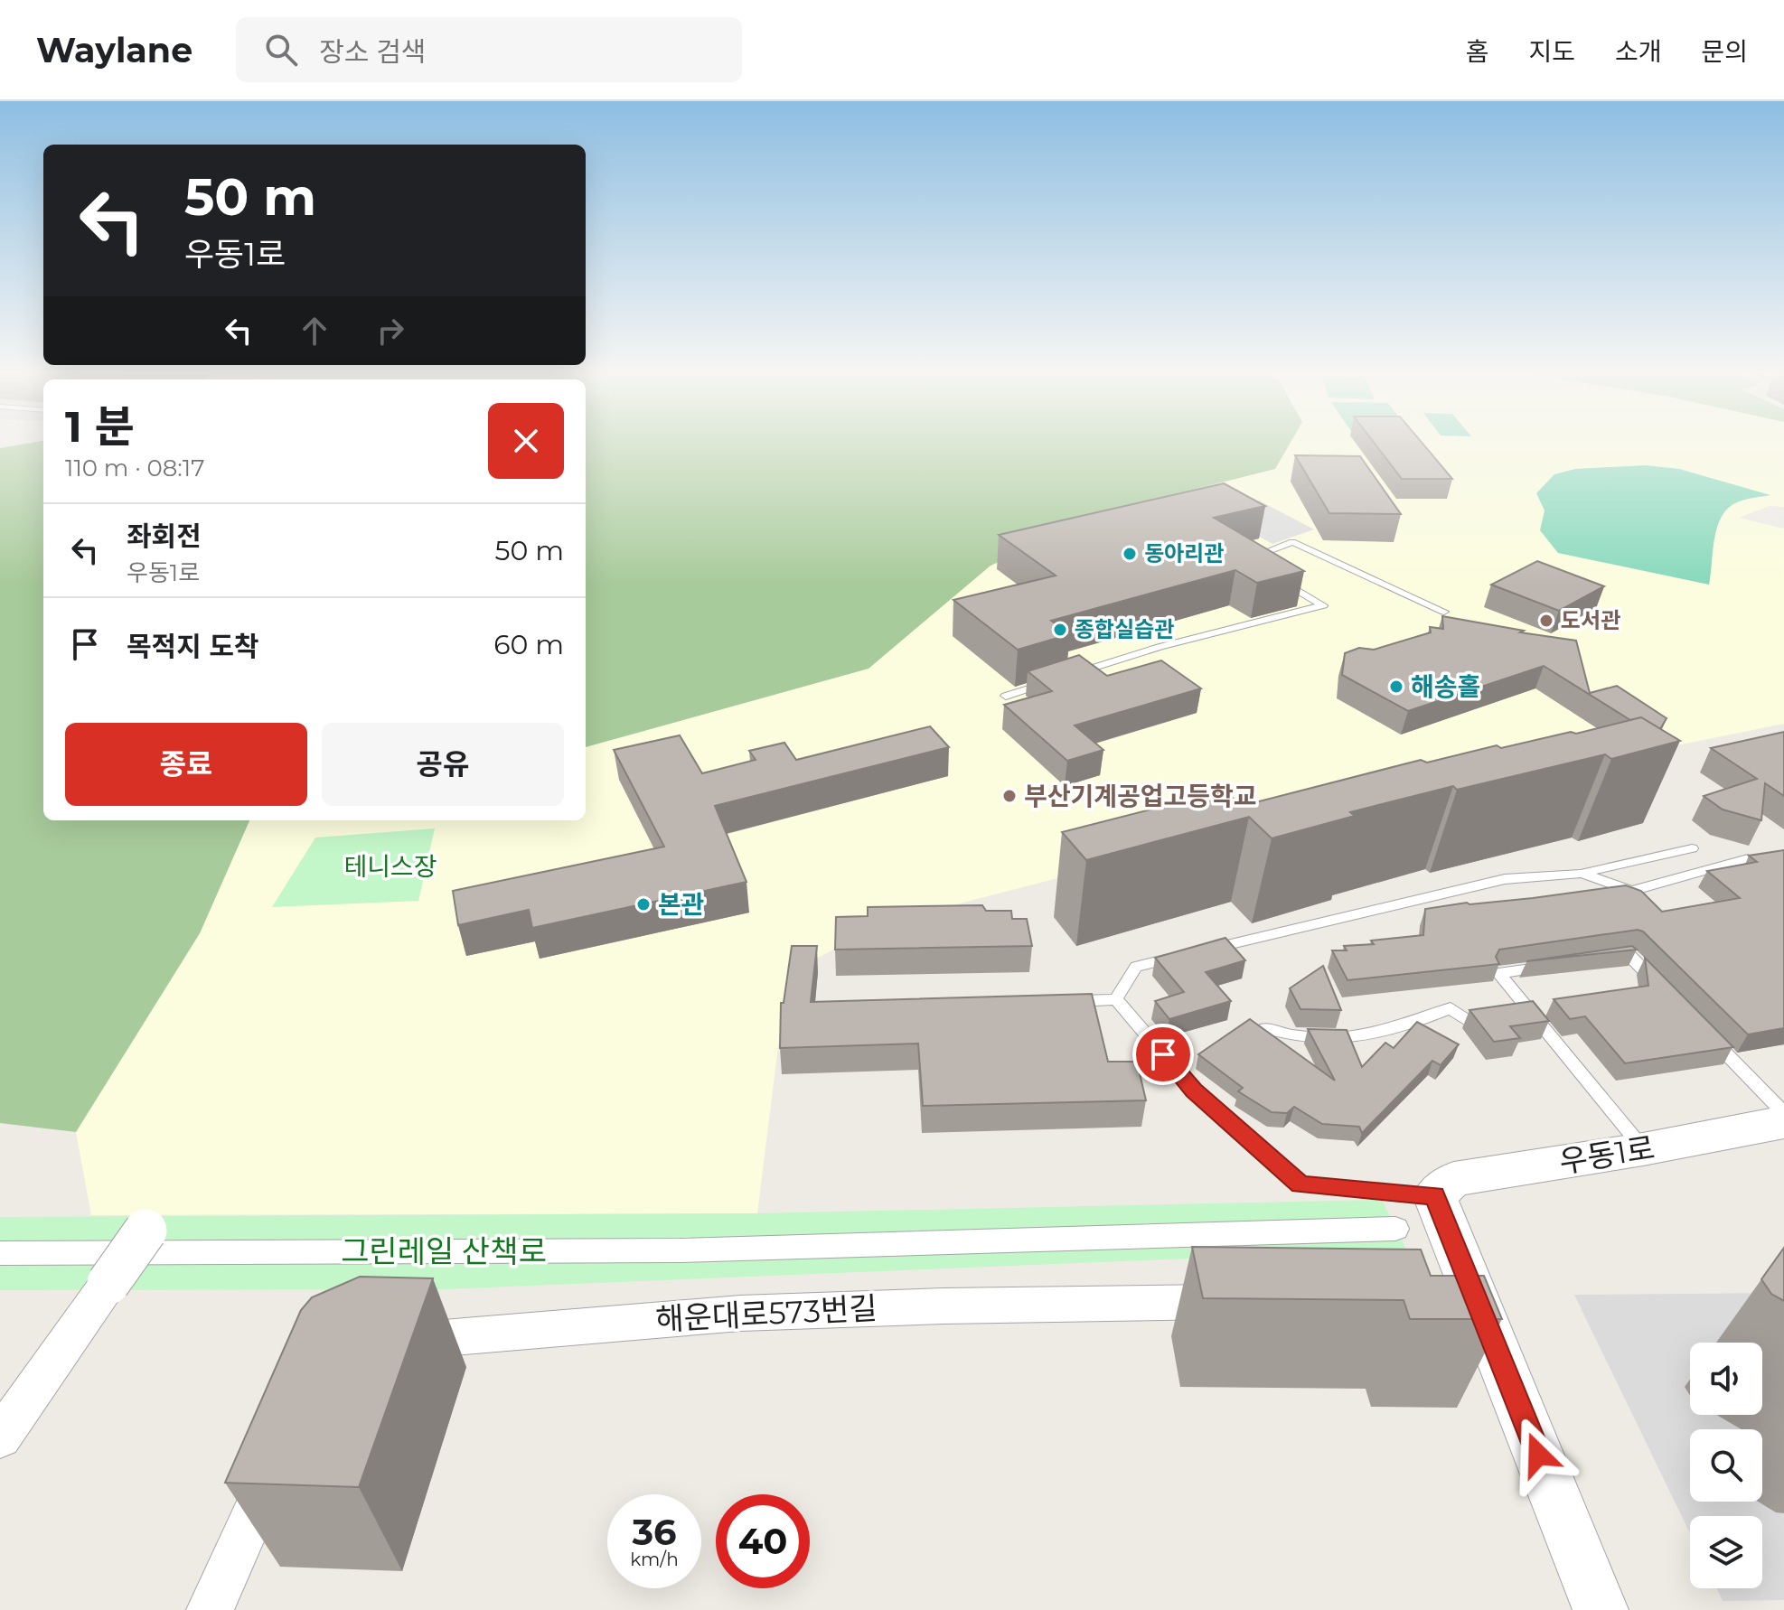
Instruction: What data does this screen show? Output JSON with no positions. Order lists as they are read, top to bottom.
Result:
{
  "streets": {
    "street": ["우동1로", "해운대로573번길"]
  },
  "parks": ["테니스장", "그린레일 산책로"],
  "places": [
    "동아리관",
    "도서관",
    "종합실습관",
    "해송홀",
    "부산기계공업고등학교",
    "본관"
  ],
  "page": {
    "header": "Waylane",
    "search": "장소 검색",
    "nav": [
      "홈",
      "지도",
      "소개",
      "문의"
    ],
    "turn": ["50 m", "우동1로"],
    "heading": ["1 분", "110 m · 08:17"],
    "list": [
      {
        "name": "좌회전",
        "note": "우동1로",
        "value": "50 m"
      },
      {
        "name": "목적지 도착",
        "value": "60 m"
      }
    ],
    "buttons": ["종료", "공유"],
    "speed": "36 km/h",
    "limit": "40"
  }
}
